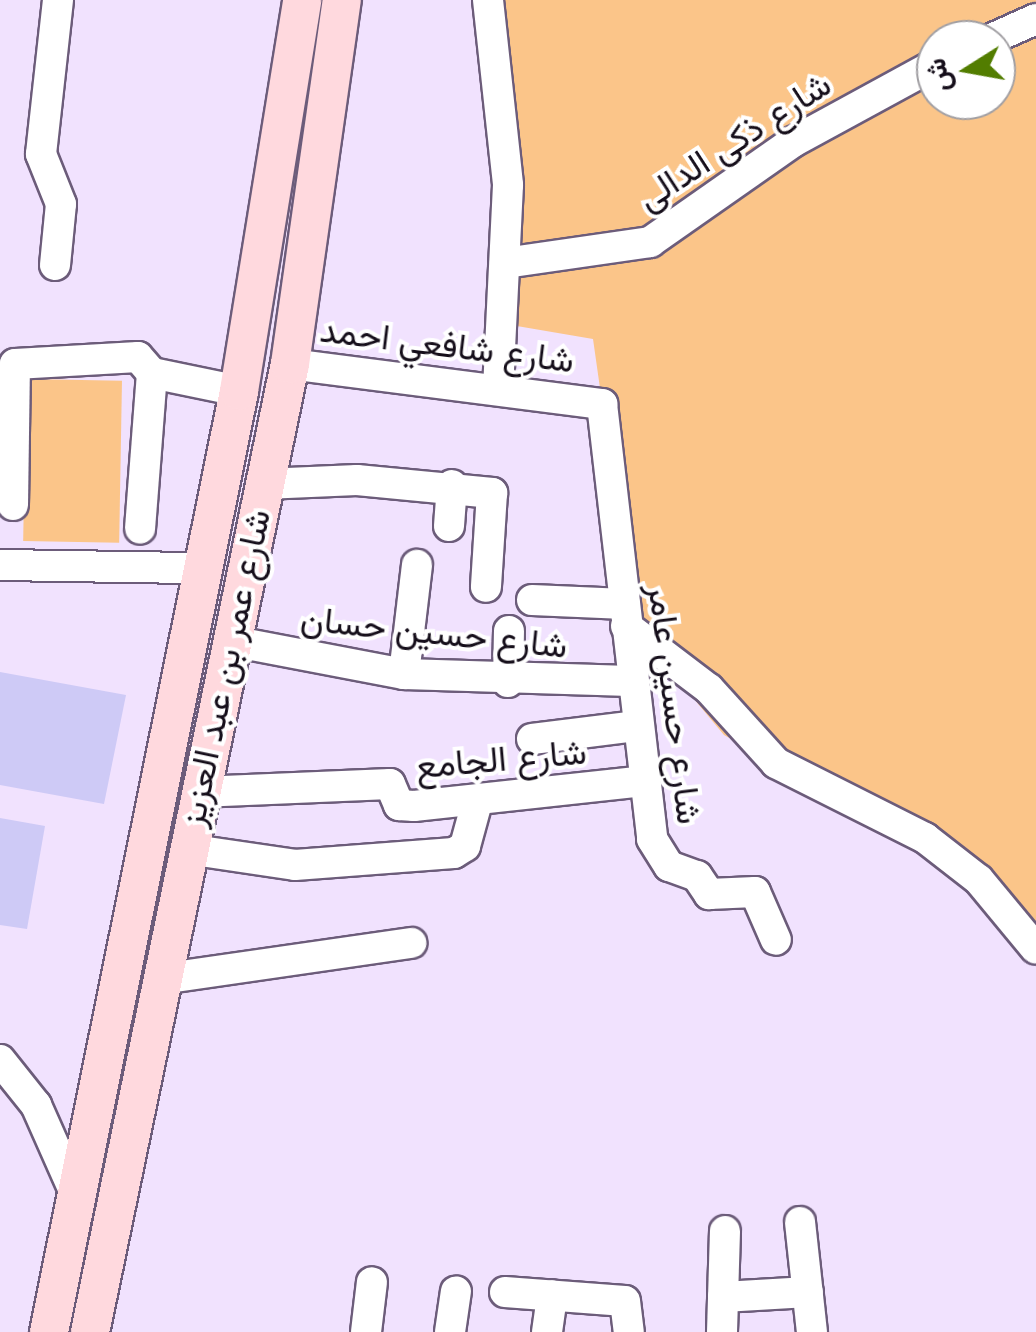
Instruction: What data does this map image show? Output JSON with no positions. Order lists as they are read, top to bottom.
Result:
{
  "streets": {
    "main road": ["شارع عمر بن عبد العزيز"],
    "street": [
      "شارع ذكى الدالى",
      "شارع شافعي احمد",
      "شارع حسين حسان",
      "شارع حسين عامر",
      "شارع الجامع"
    ]
  },
  "crossings": [
    ["شارع شافعي احمد", "شارع عمر بن عبد العزيز"],
    ["شارع شافعي احمد", "شارع حسين عامر"],
    ["شارع حسين حسان", "شارع عمر بن عبد العزيز"],
    ["شارع حسين حسان", "شارع حسين عامر"],
    ["شارع عمر بن عبد العزيز", "شارع الجامع"],
    ["شارع حسين عامر", "شارع الجامع"]
  ],
  "north": "left"
}
